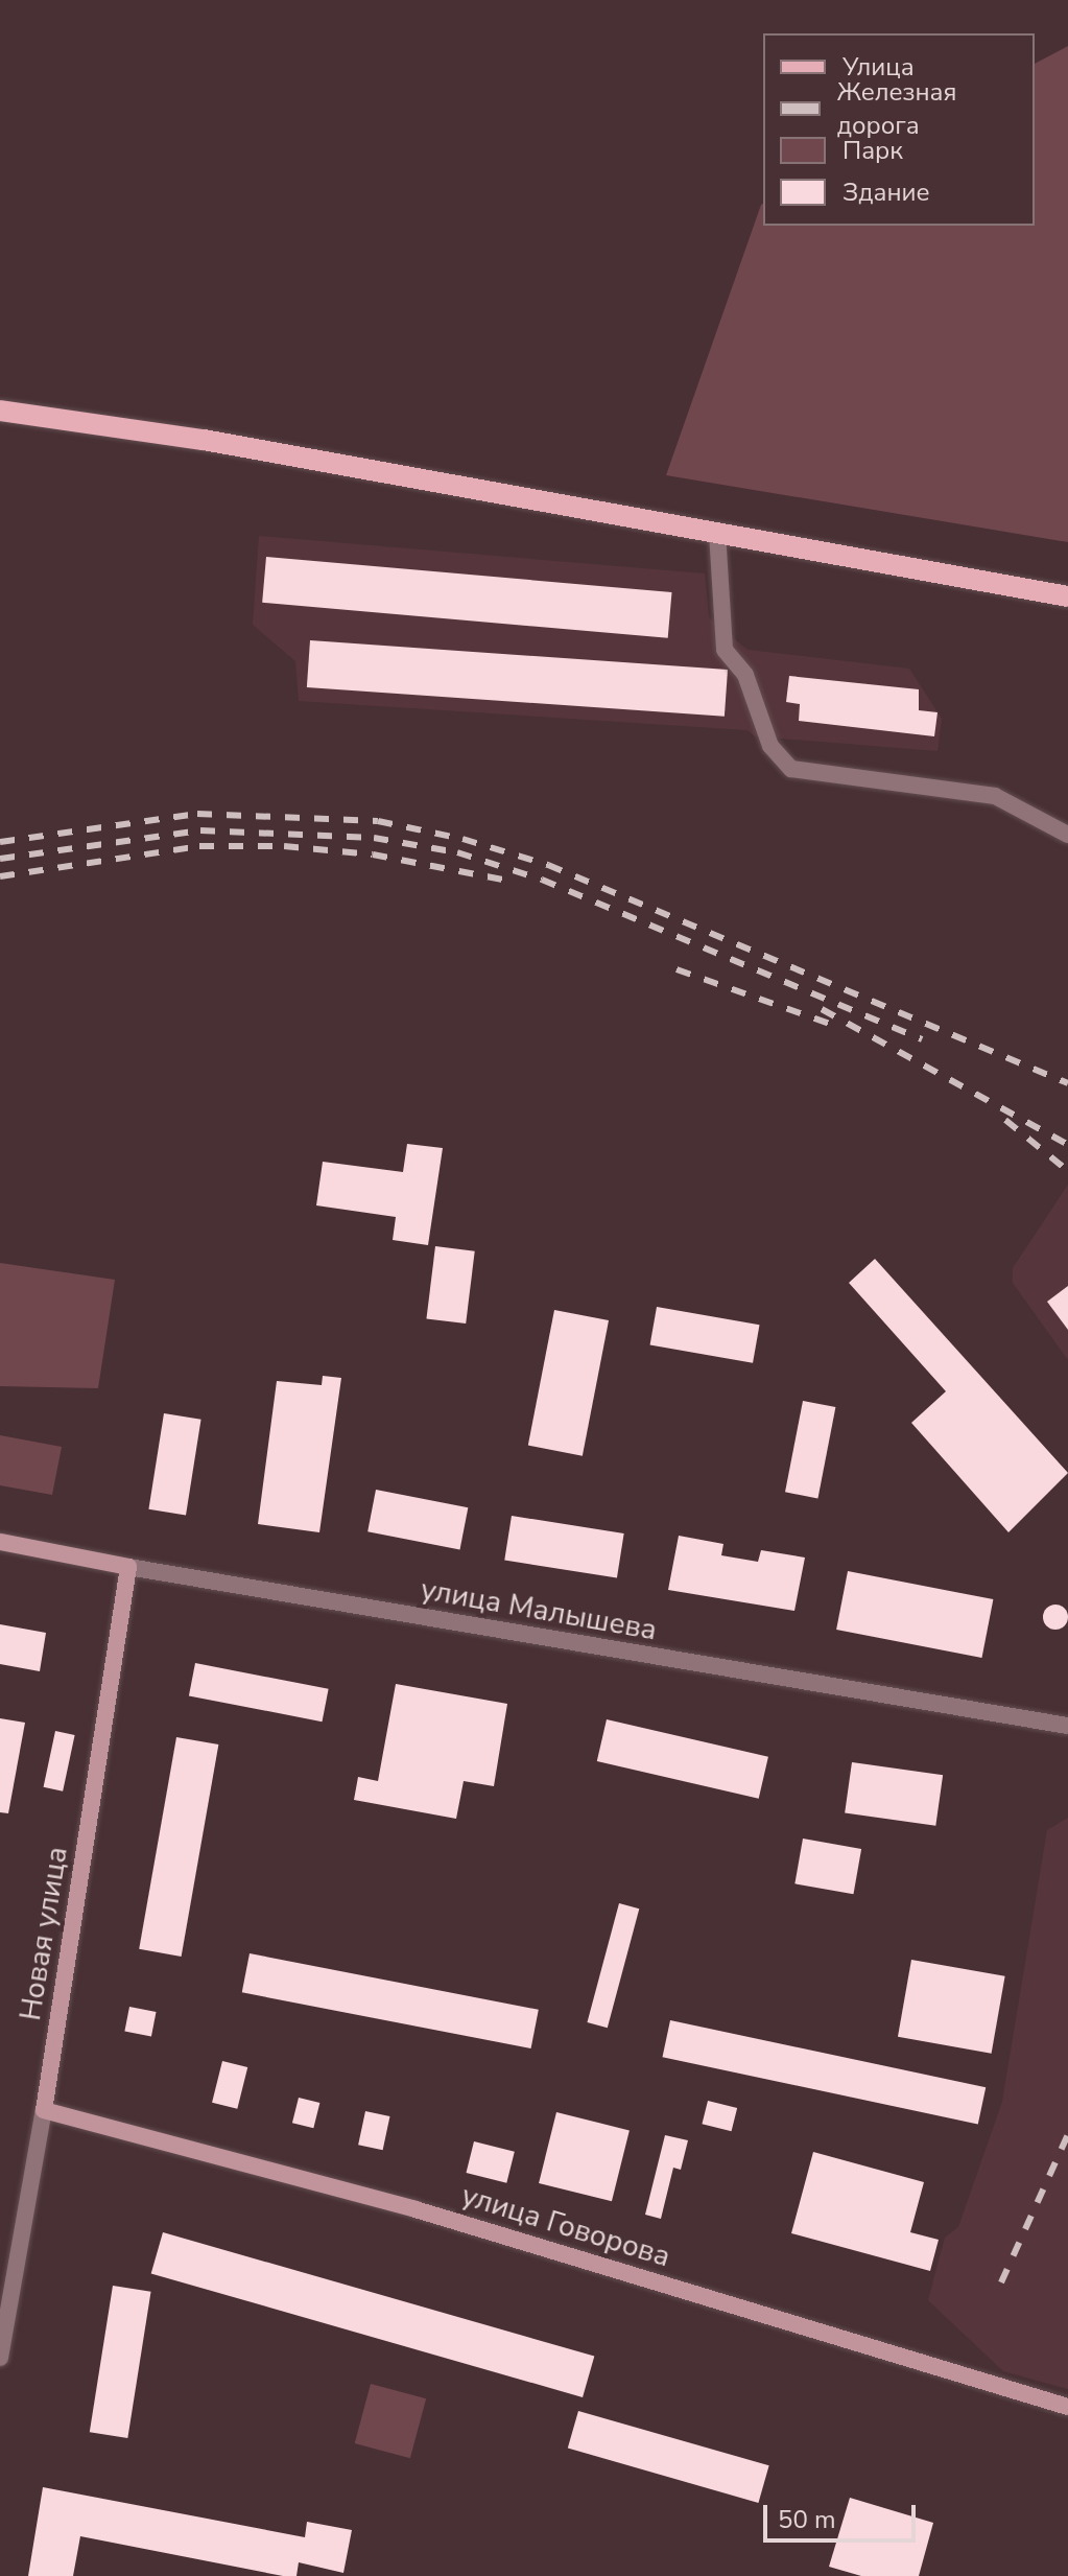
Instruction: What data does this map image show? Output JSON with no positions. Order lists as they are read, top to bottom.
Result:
{
  "streets": {
    "main road": ["улица Малышева", "Новая улица", "улица Говорова"]
  },
  "crossings": [
    ["улица Малышева", "Новая улица"],
    ["Новая улица", "улица Говорова"]
  ],
  "legend": [
    "Улица",
    "Железная дорога",
    "Парк",
    "Здание"
  ],
  "scale_bar": "50 m"
}
